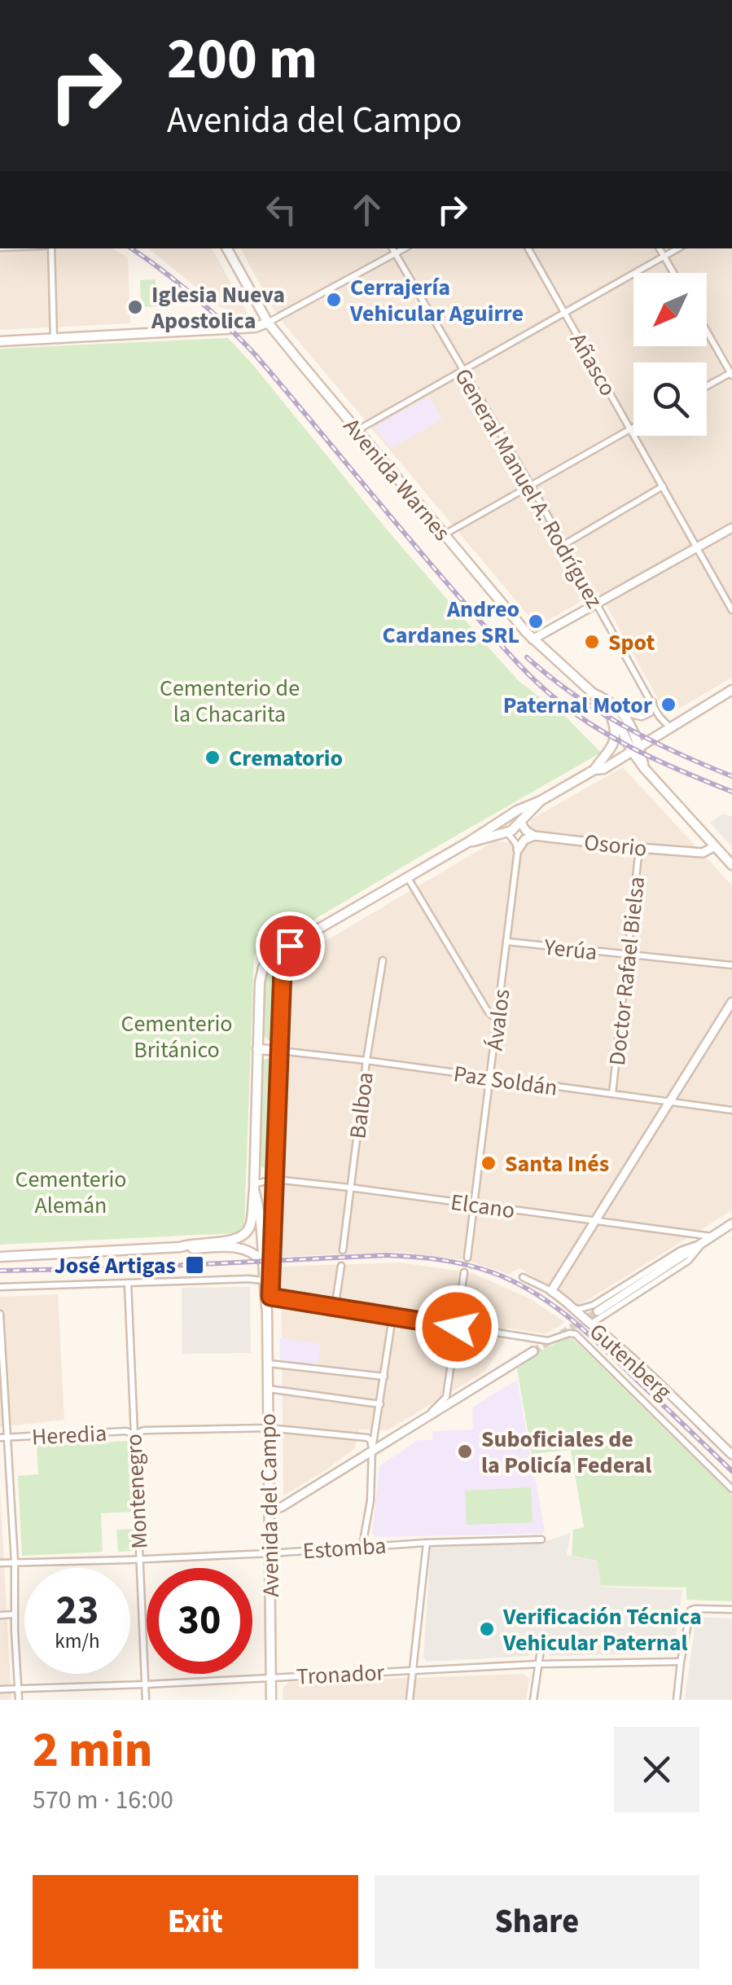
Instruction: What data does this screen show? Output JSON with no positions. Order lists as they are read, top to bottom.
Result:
{
  "streets": {
    "main road": ["Avenida Warnes", "Avenida del Campo"],
    "street": [
      "Añasco",
      "General Manuel A. Rodríguez",
      "Osorio",
      "Yerúa",
      "Doctor Rafael Bielsa",
      "Ávalos",
      "Paz Soldán",
      "Balboa",
      "Elcano",
      "Gutenberg",
      "Heredia",
      "Montenegro",
      "Estomba",
      "Tronador"
    ]
  },
  "crossings": [
    ["Avenida Warnes", "Osorio"],
    ["Osorio", "Doctor Rafael Bielsa"],
    ["Yerúa", "Doctor Rafael Bielsa"],
    ["Yerúa", "Ávalos"],
    ["Doctor Rafael Bielsa", "Paz Soldán"],
    ["Ávalos", "Paz Soldán"],
    ["Ávalos", "Elcano"],
    ["Paz Soldán", "Balboa"],
    ["Paz Soldán", "Avenida del Campo"],
    ["Balboa", "Elcano"],
    ["Elcano", "Avenida del Campo"],
    ["Heredia", "Montenegro"],
    ["Heredia", "Avenida del Campo"],
    ["Montenegro", "Estomba"],
    ["Montenegro", "Tronador"],
    ["Avenida del Campo", "Estomba"],
    ["Avenida del Campo", "Tronador"]
  ],
  "parks": ["Cementerio de la Chacarita", "Cementerio Británico", "Cementerio Alemán"],
  "places": {
    "other": [
      "Cerrajería Vehicular Aguirre",
      "Iglesia Nueva Apostolica",
      "Andreo Cardanes SRL",
      "Spot",
      "Paternal Motor",
      "Crematorio",
      "Santa Inés",
      "Suboficiales de la Policía Federal",
      "Verificación Técnica Vehicular Paternal"
    ],
    "transit": ["José Artigas"]
  },
  "north": "bottom left",
  "page": {
    "turn": ["200 m", "Avenida del Campo"],
    "speed": "23 km/h",
    "limit": "30",
    "heading": ["2 min", "570 m · 16:00"],
    "buttons": ["Exit", "Share"]
  }
}
